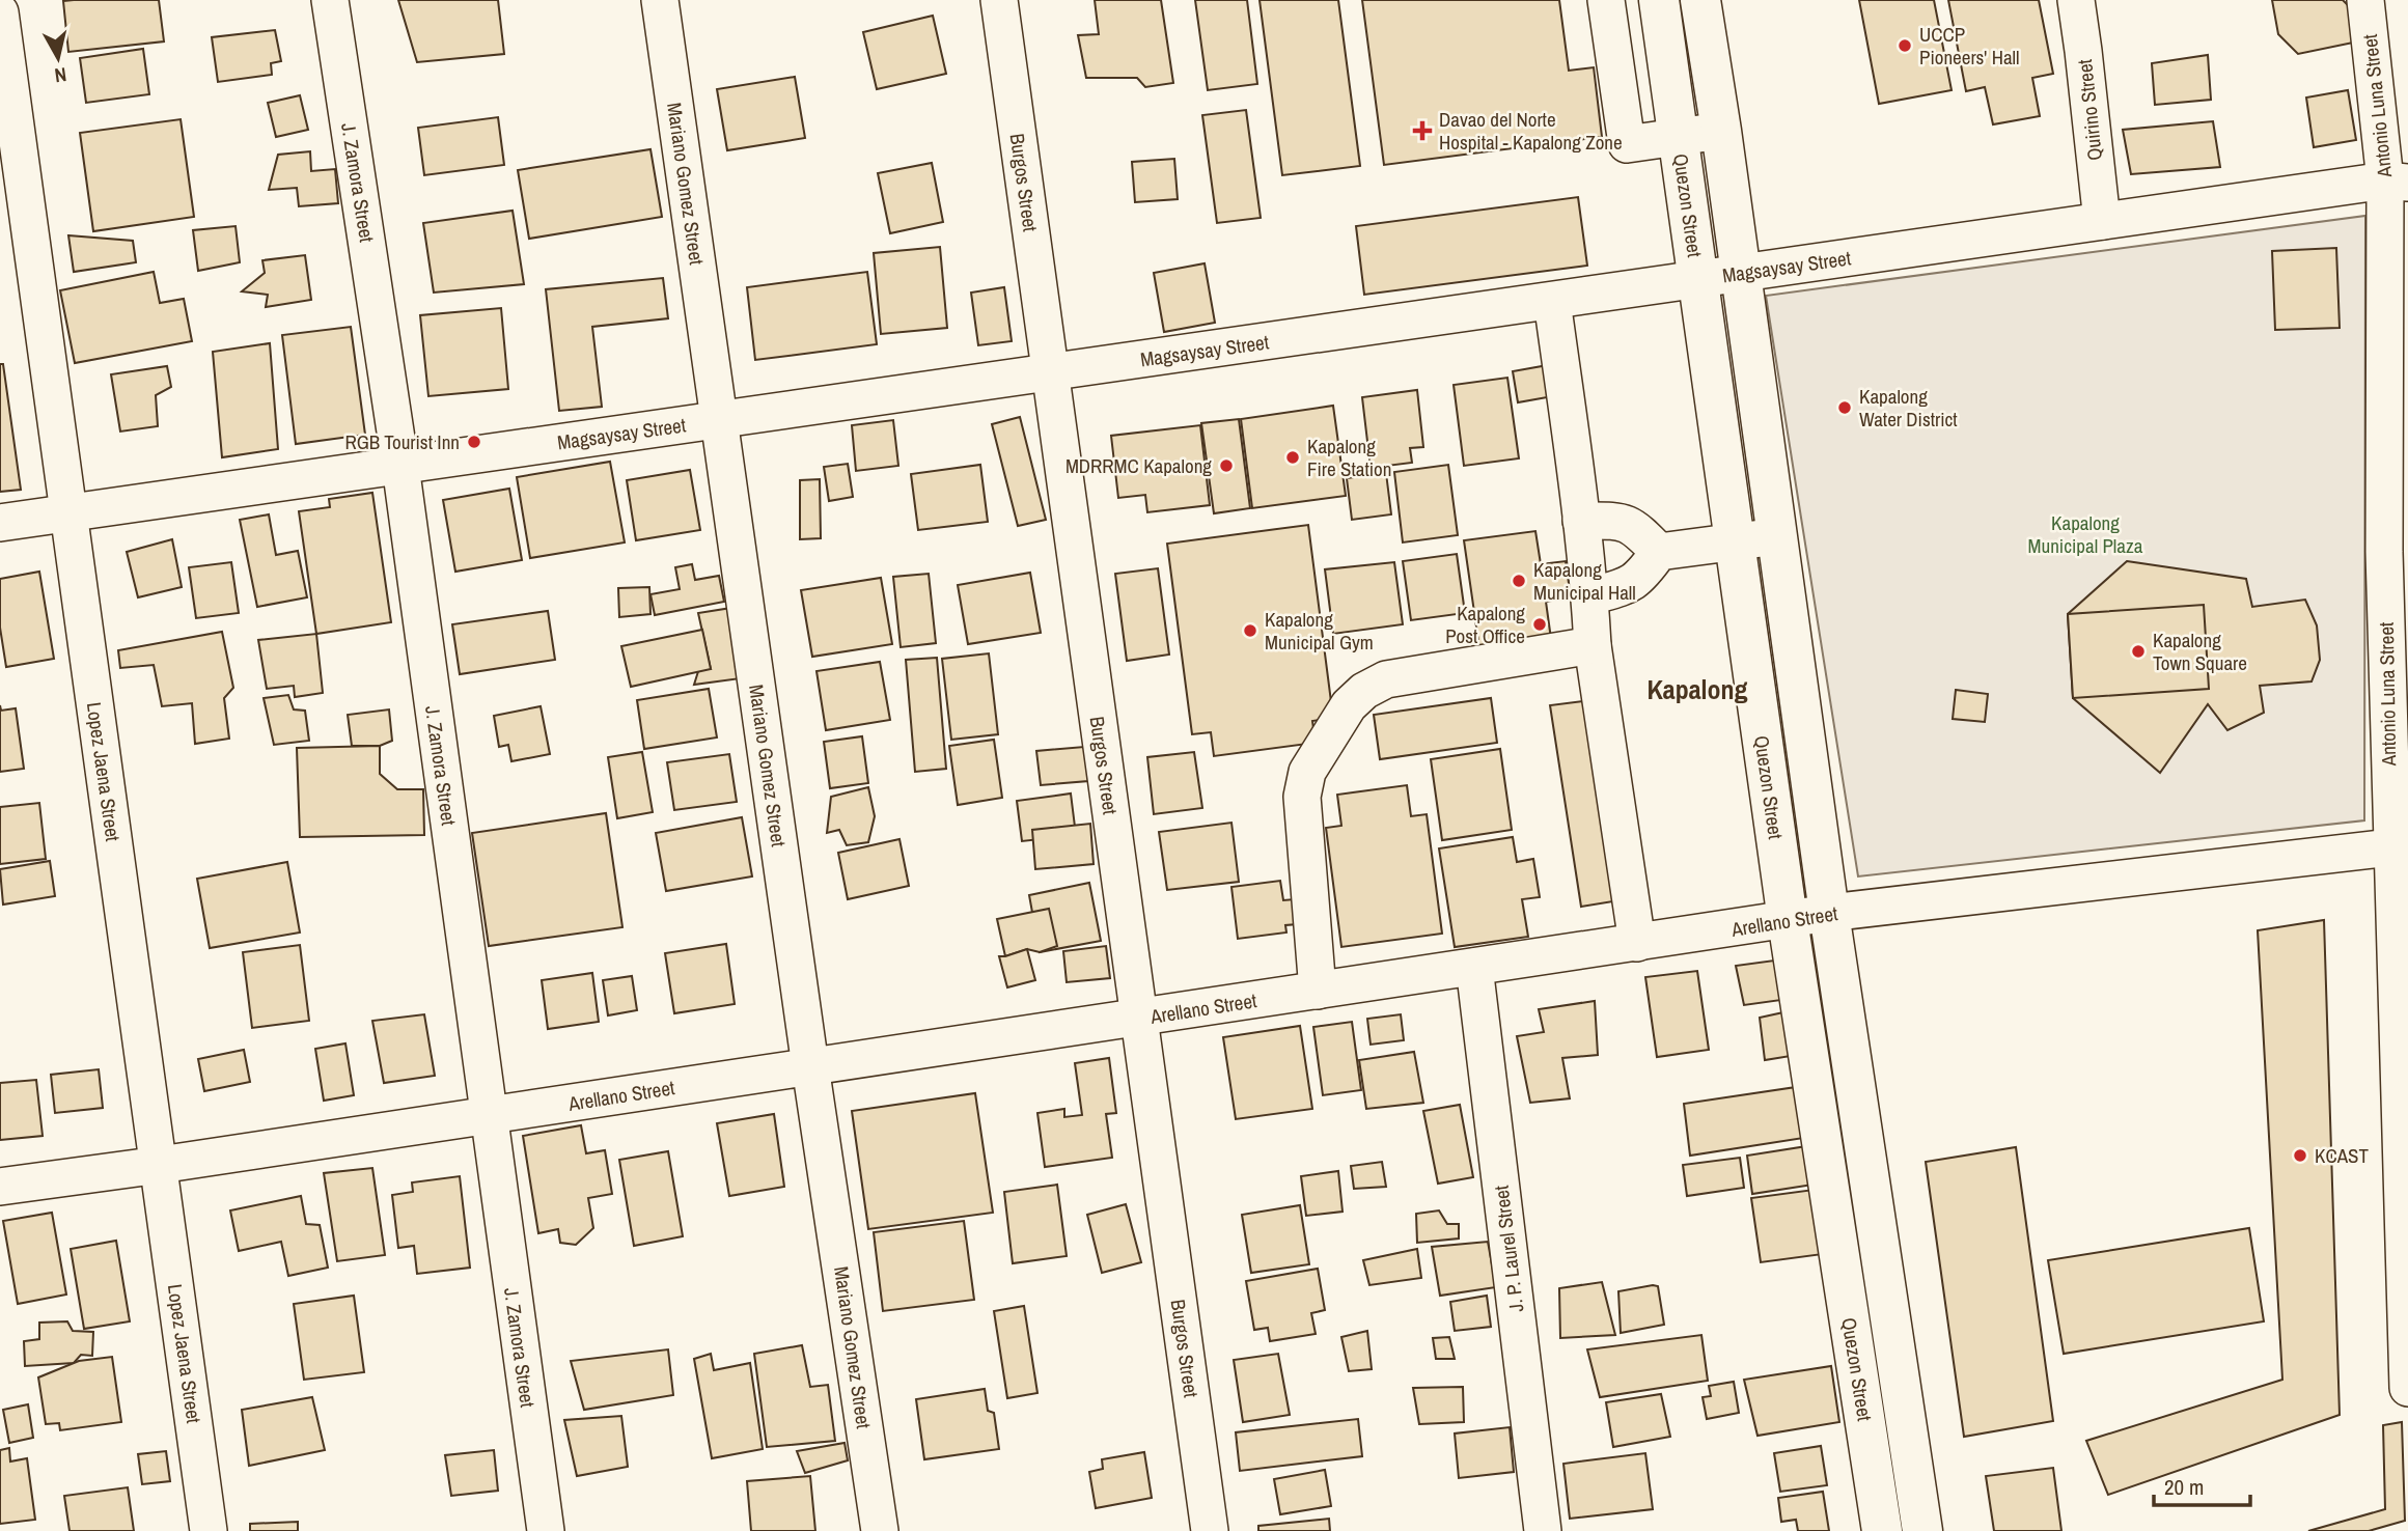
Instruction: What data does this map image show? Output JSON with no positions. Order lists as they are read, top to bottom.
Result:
{
  "streets": {
    "highway": ["Quezon Street"],
    "street": [
      "Antonio Luna Street",
      "Quirino Street",
      "J. Zamora Street",
      "Burgos Street",
      "Mariano Gomez Street",
      "Magsaysay Street",
      "Lopez Jaena Street",
      "Arellano Street",
      "J. P. Laurel Street"
    ]
  },
  "crossings": [
    ["Antonio Luna Street", "Magsaysay Street"],
    ["Antonio Luna Street", "Arellano Street"],
    ["Quirino Street", "Magsaysay Street"],
    ["J. Zamora Street", "Magsaysay Street"],
    ["J. Zamora Street", "Arellano Street"],
    ["Burgos Street", "Magsaysay Street"],
    ["Burgos Street", "Arellano Street"],
    ["Mariano Gomez Street", "Magsaysay Street"],
    ["Mariano Gomez Street", "Arellano Street"],
    ["Quezon Street", "Magsaysay Street"],
    ["Quezon Street", "Arellano Street"],
    ["Magsaysay Street", "Lopez Jaena Street"],
    ["Lopez Jaena Street", "Arellano Street"],
    ["Arellano Street", "J. P. Laurel Street"]
  ],
  "districts": ["Kapalong"],
  "parks": ["Kapalong Municipal Plaza"],
  "places": {
    "other": [
      "UCCP Pioneers' Hall",
      "Kapalong Water District",
      "RGB Tourist Inn",
      "Kapalong Fire Station",
      "MDRRMC Kapalong",
      "Kapalong Municipal Hall",
      "Kapalong Post Office",
      "Kapalong Municipal Gym",
      "Kapalong Town Square",
      "KCAST"
    ],
    "health": ["Davao del Norte Hospital - Kapalong Zone"]
  },
  "scale_bar": "20 m",
  "north": "bottom"
}
